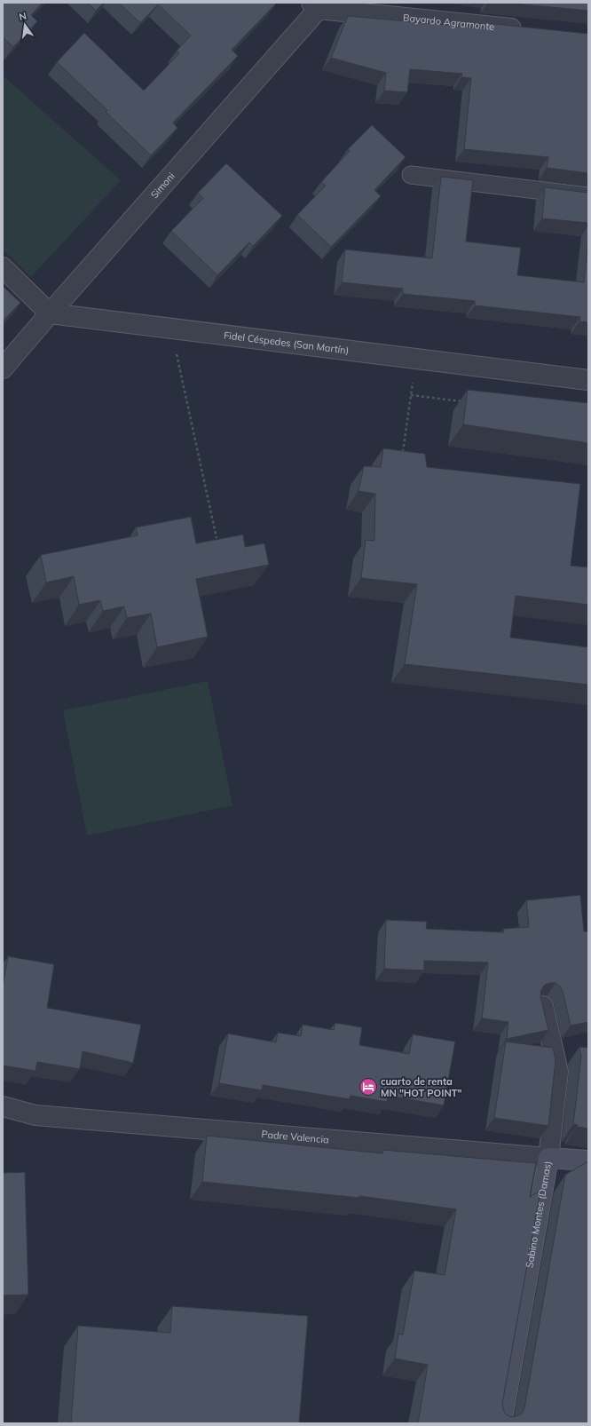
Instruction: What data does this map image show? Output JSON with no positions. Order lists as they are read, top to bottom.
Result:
{
  "streets": {
    "main road": ["Padre Valencia", "Sabino Montes (Damas)"],
    "street": ["Bayardo Agramonte", "Simoni", "Fidel Céspedes (San Martín)"]
  },
  "crossings": [
    ["Bayardo Agramonte", "Simoni"],
    ["Simoni", "Fidel Céspedes (San Martín)"],
    ["Padre Valencia", "Sabino Montes (Damas)"]
  ],
  "places": {
    "hotel": ["cuarto de renta MN \"HOT POINT\""]
  },
  "north": "top"
}
